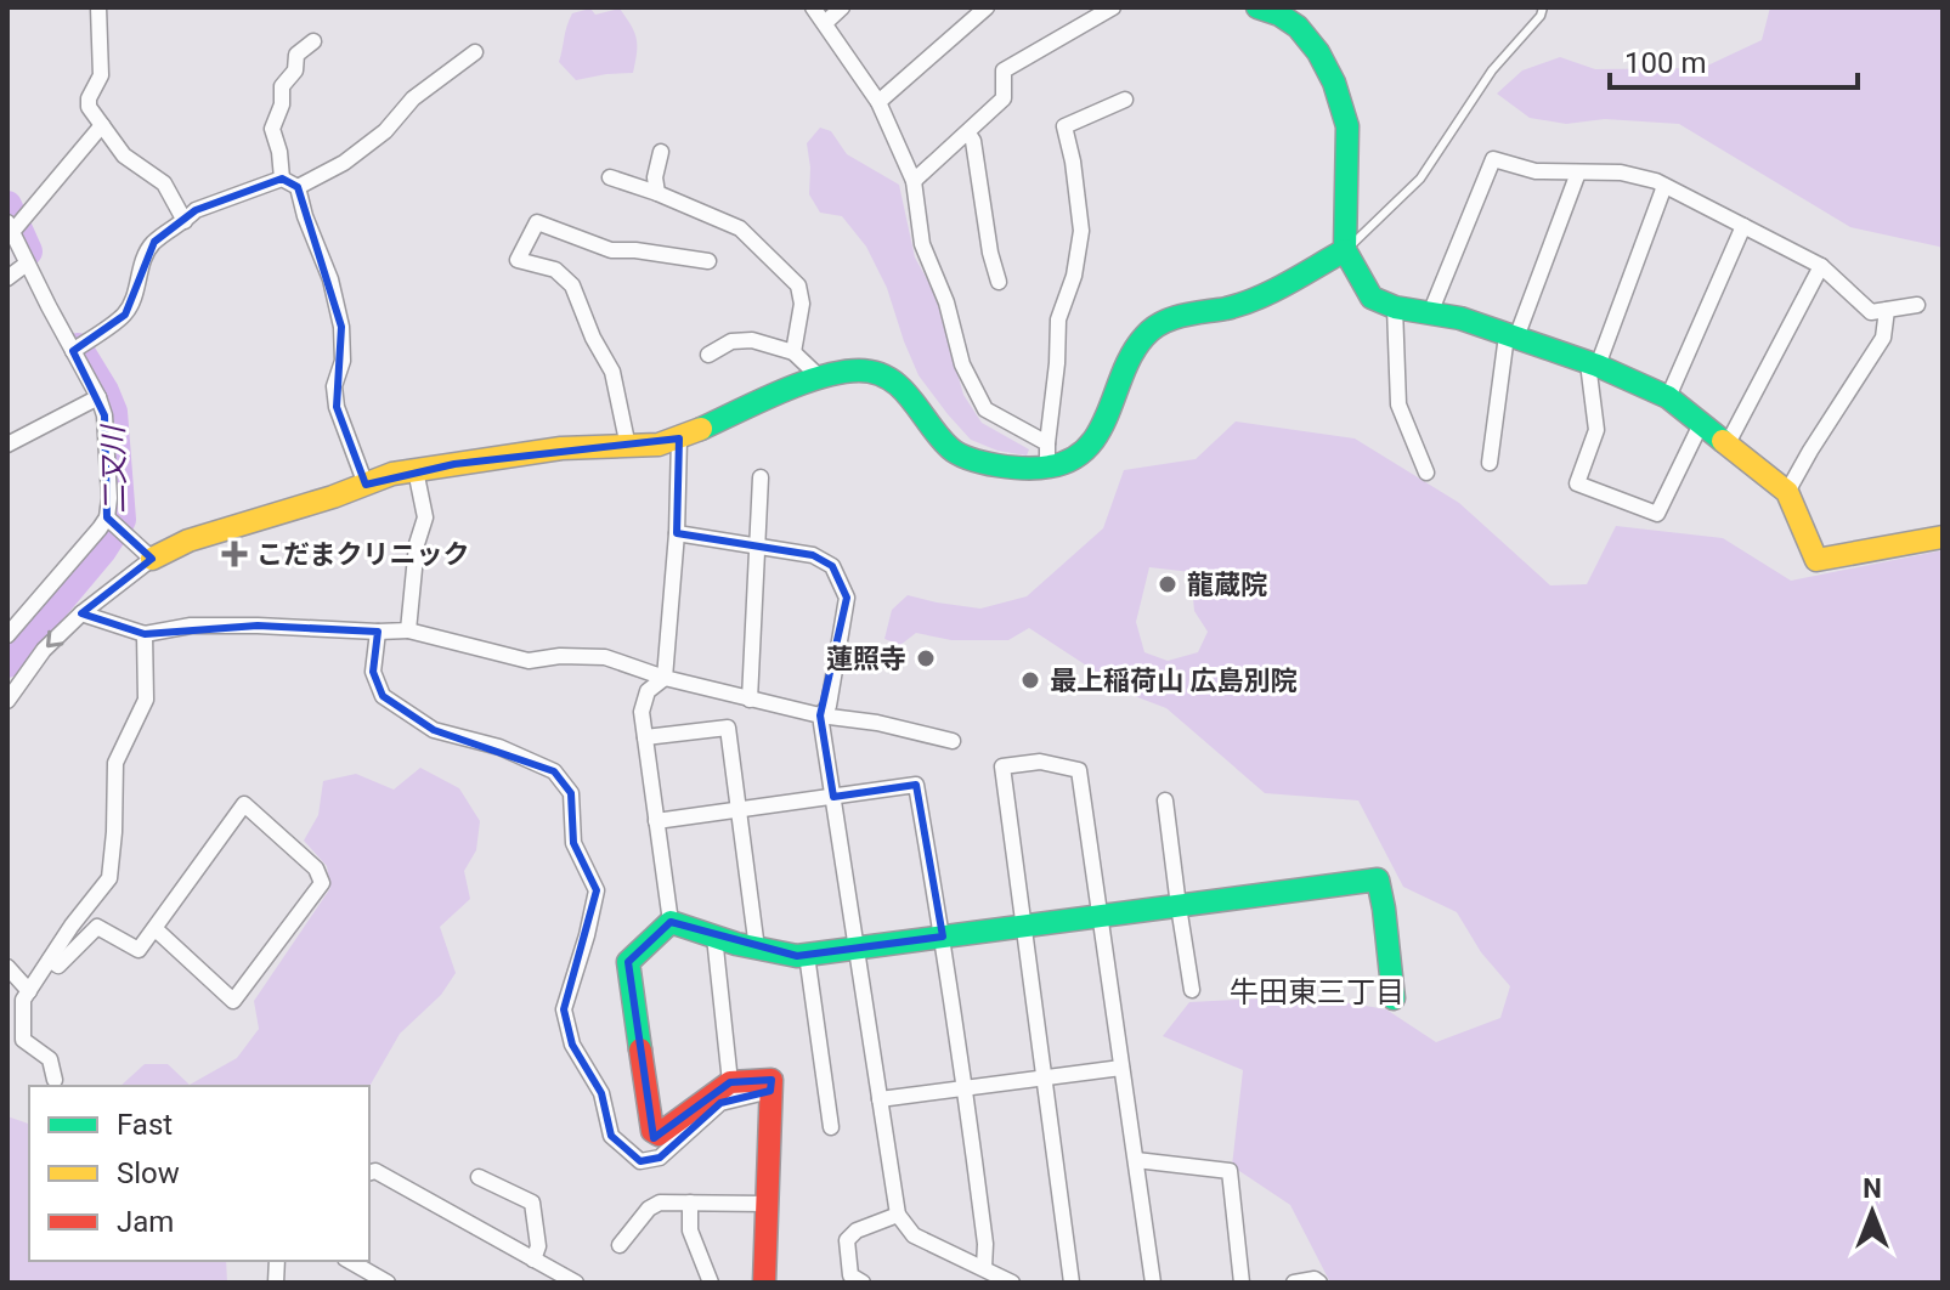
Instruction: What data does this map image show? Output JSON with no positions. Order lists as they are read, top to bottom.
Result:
{
  "districts": ["牛田東三丁目"],
  "water": ["二又川"],
  "places": {
    "health": ["こだまクリニック"],
    "other": ["龍蔵院", "蓮照寺", "最上稲荷山 広島別院"]
  },
  "legend": ["Fast", "Slow", "Jam"],
  "scale_bar": "100 m",
  "north": "top"
}
